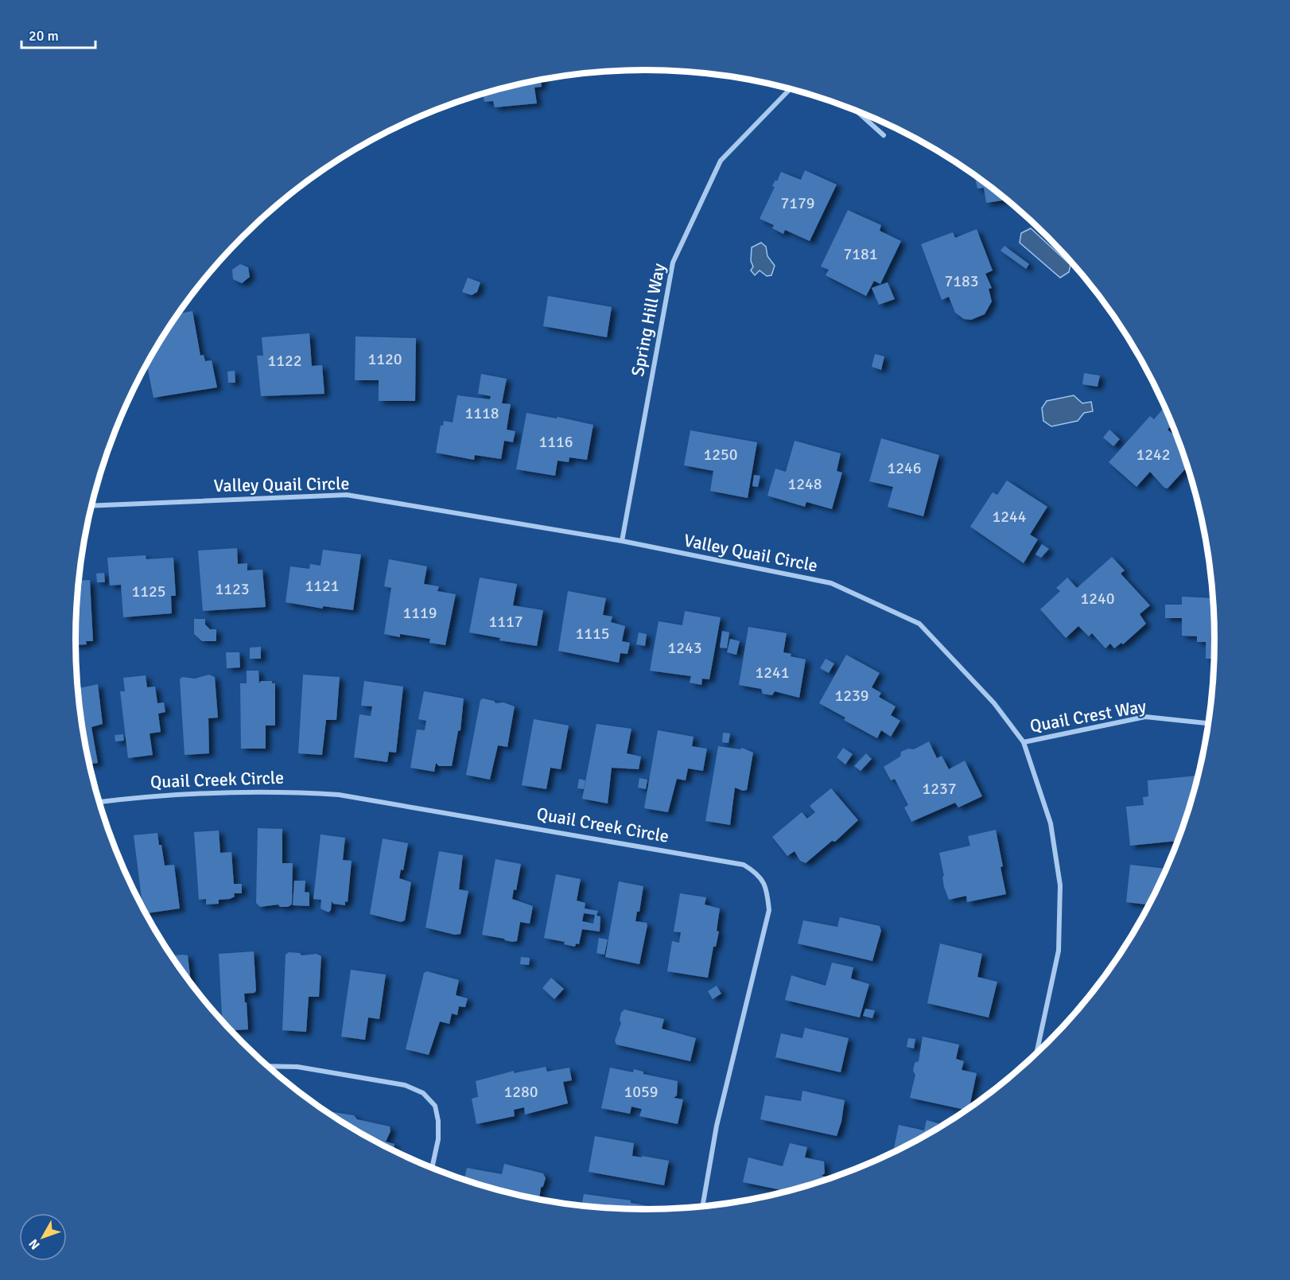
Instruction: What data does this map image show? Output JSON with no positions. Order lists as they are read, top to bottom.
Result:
{
  "streets": {
    "street": [
      "Spring Hill Way",
      "Valley Quail Circle",
      "Quail Crest Way",
      "Quail Creek Circle"
    ]
  },
  "crossings": [
    ["Spring Hill Way", "Valley Quail Circle"],
    ["Valley Quail Circle", "Quail Crest Way"]
  ],
  "house_numbers": [
    "7179",
    "7181",
    "7183",
    "1120",
    "1122",
    "1118",
    "1116",
    "1250",
    "1242",
    "1246",
    "1248",
    "1244",
    "1121",
    "1123",
    "1125",
    "1240",
    "1119",
    "1117",
    "1115",
    "1243",
    "1241",
    "1239",
    "1237",
    "1280",
    "1059"
  ],
  "scale_bar": "20 m",
  "north": "bottom left"
}
